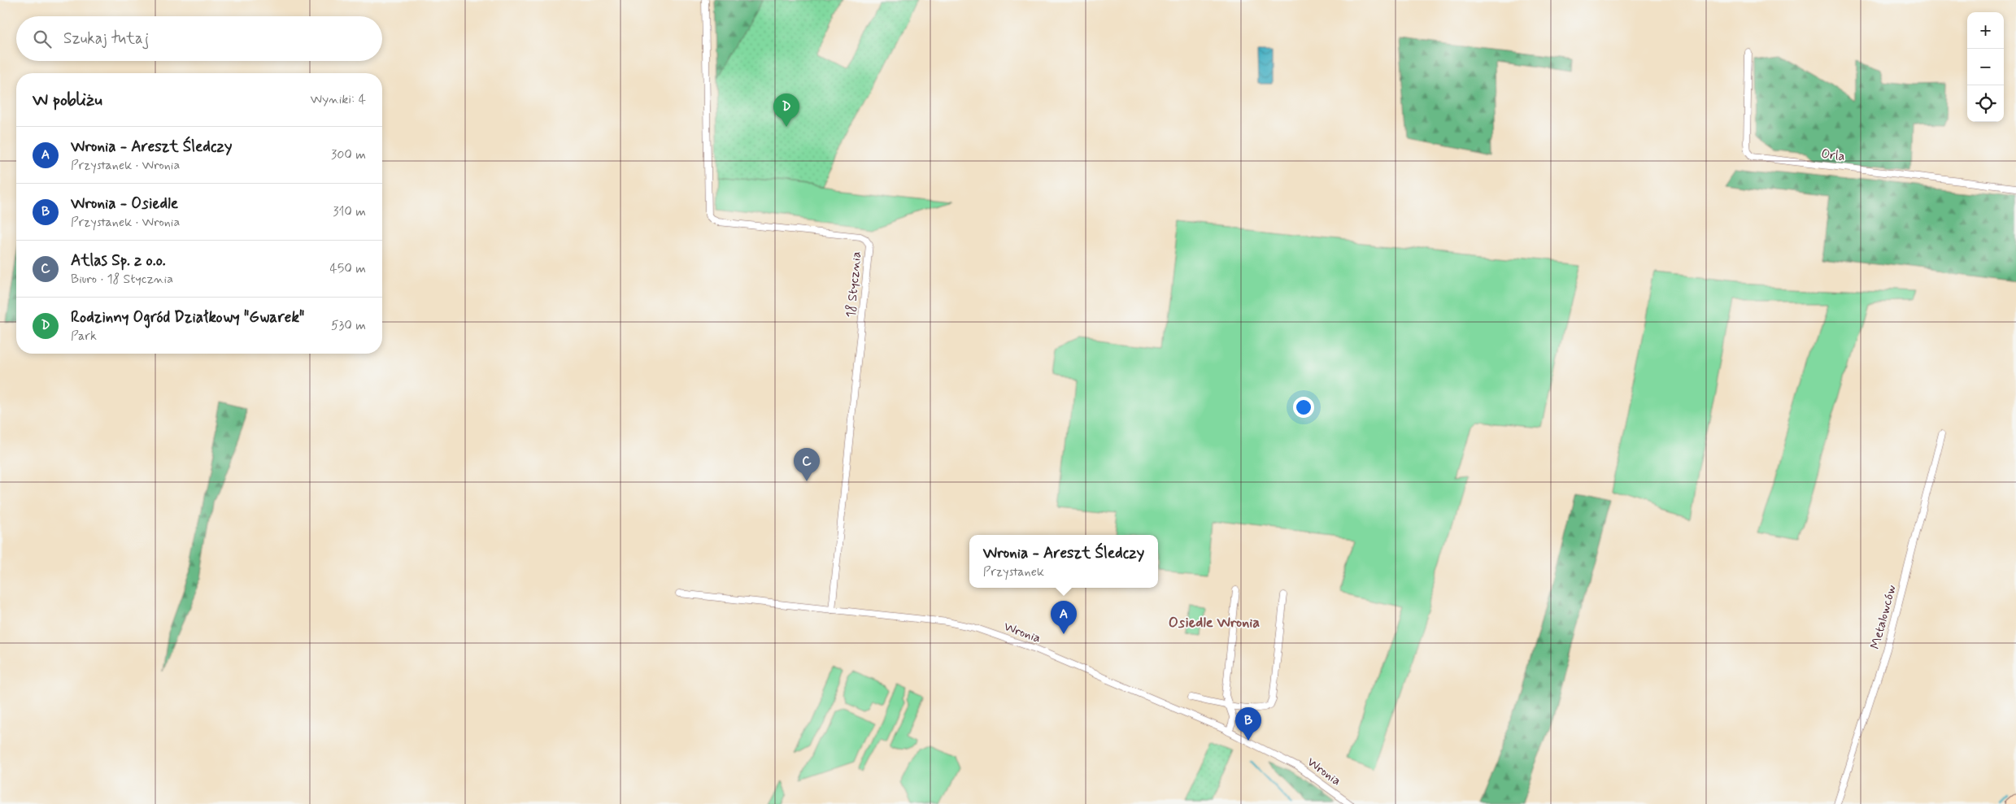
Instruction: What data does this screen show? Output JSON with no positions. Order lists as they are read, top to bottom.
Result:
{
  "streets": {
    "street": [
      "Orla",
      "18 Stycznia",
      "Metalowców",
      "Wronia"
    ]
  },
  "crossings": [
    ["18 Stycznia", "Wronia"]
  ],
  "districts": ["Osiedle Wronia"],
  "page": {
    "map_buttons": ["+", "−"],
    "search": "Szukaj tutaj",
    "heading": ["W pobliżu", "Wyniki: 4"],
    "pins": [
      "D",
      "C",
      "A",
      "B"
    ],
    "list": [
      {
        "mark": "A",
        "name": "Wronia - Areszt Śledczy",
        "note": "Przystanek · Wronia",
        "value": "300 m"
      },
      {
        "mark": "B",
        "name": "Wronia - Osiedle",
        "note": "Przystanek · Wronia",
        "value": "310 m"
      },
      {
        "mark": "C",
        "name": "Atlas Sp. z o.o.",
        "note": "Biuro · 18 Stycznia",
        "value": "450 m"
      },
      {
        "mark": "D",
        "name": "Rodzinny Ogród Działkowy \"Gwarek\"",
        "note": "Park",
        "value": "530 m"
      }
    ],
    "popup": ["Wronia - Areszt Śledczy", "Przystanek"]
  }
}
